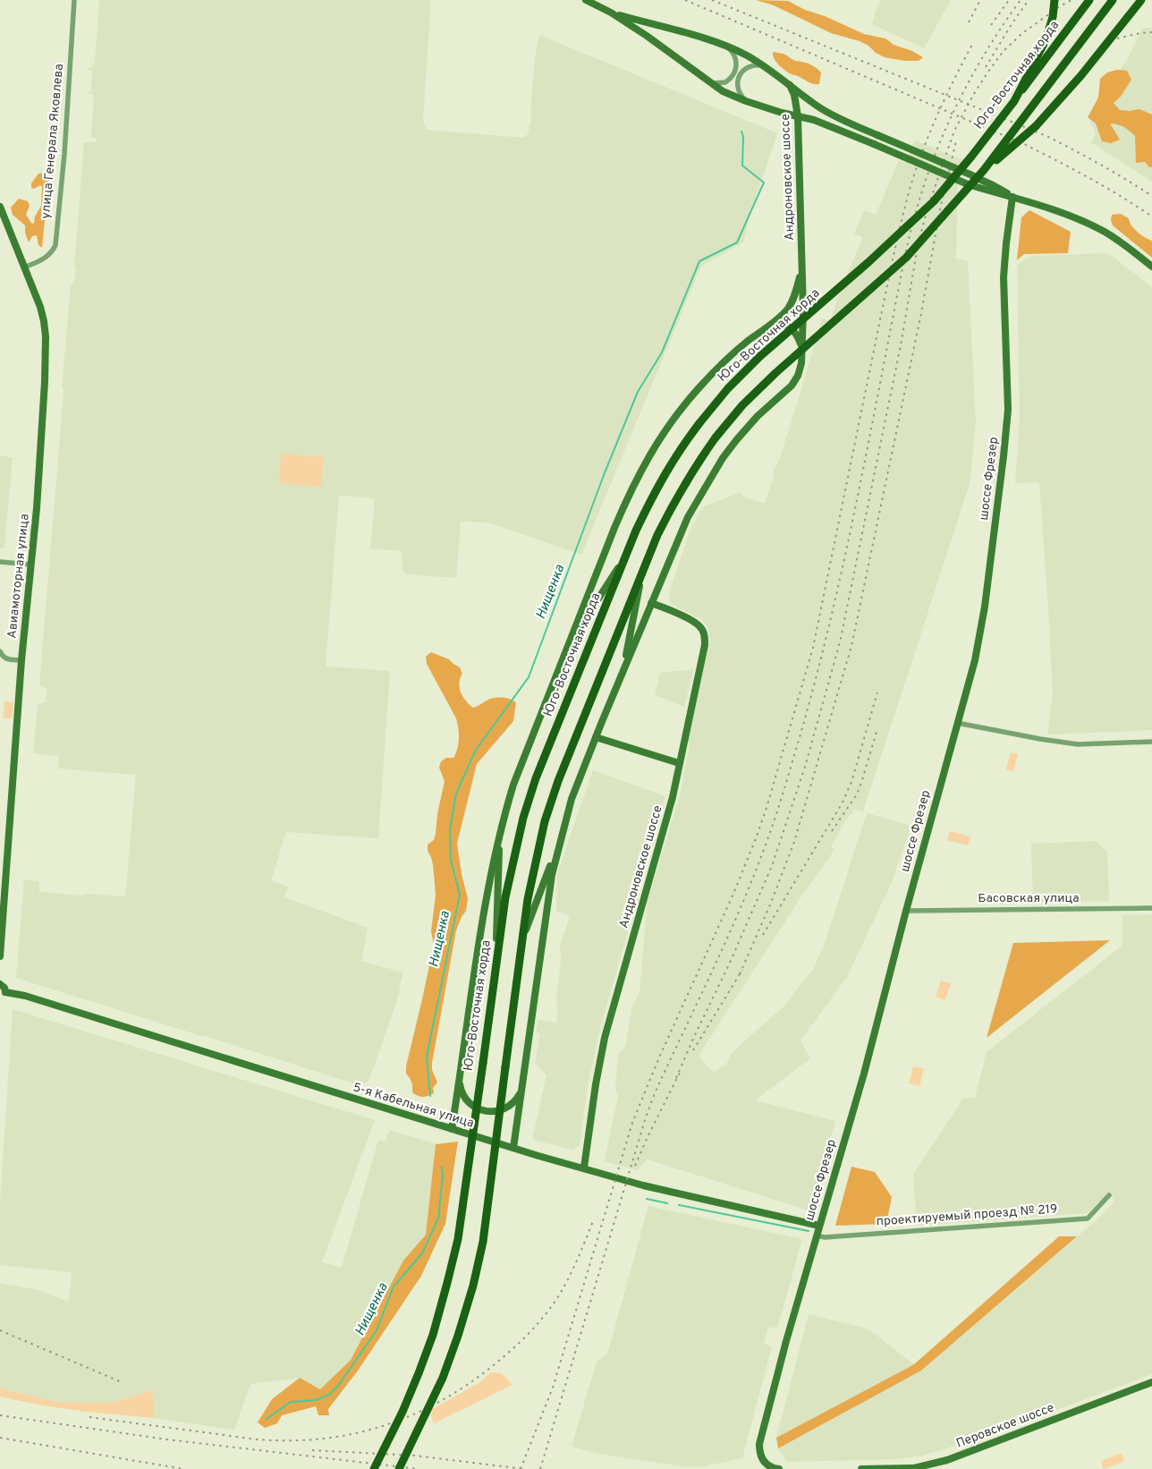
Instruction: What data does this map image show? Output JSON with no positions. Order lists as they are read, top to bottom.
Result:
{
  "streets": {
    "main road": ["Юго-Восточная хорда"],
    "street": [
      "улица Генерала Яковлева",
      "Андроновское шоссе",
      "шоссе Фрезер",
      "Авиамоторная улица",
      "Басовская улица",
      "5-я Кабельная улица",
      "проектируемый проезд № 219",
      "Перовское шоссе"
    ]
  },
  "crossings": [
    ["улица Генерала Яковлева", "Авиамоторная улица"],
    ["Андроновское шоссе", "5-я Кабельная улица"],
    ["шоссе Фрезер", "Басовская улица"],
    ["шоссе Фрезер", "5-я Кабельная улица"],
    ["шоссе Фрезер", "проектируемый проезд № 219"]
  ],
  "water": ["Нищенка"]
}
